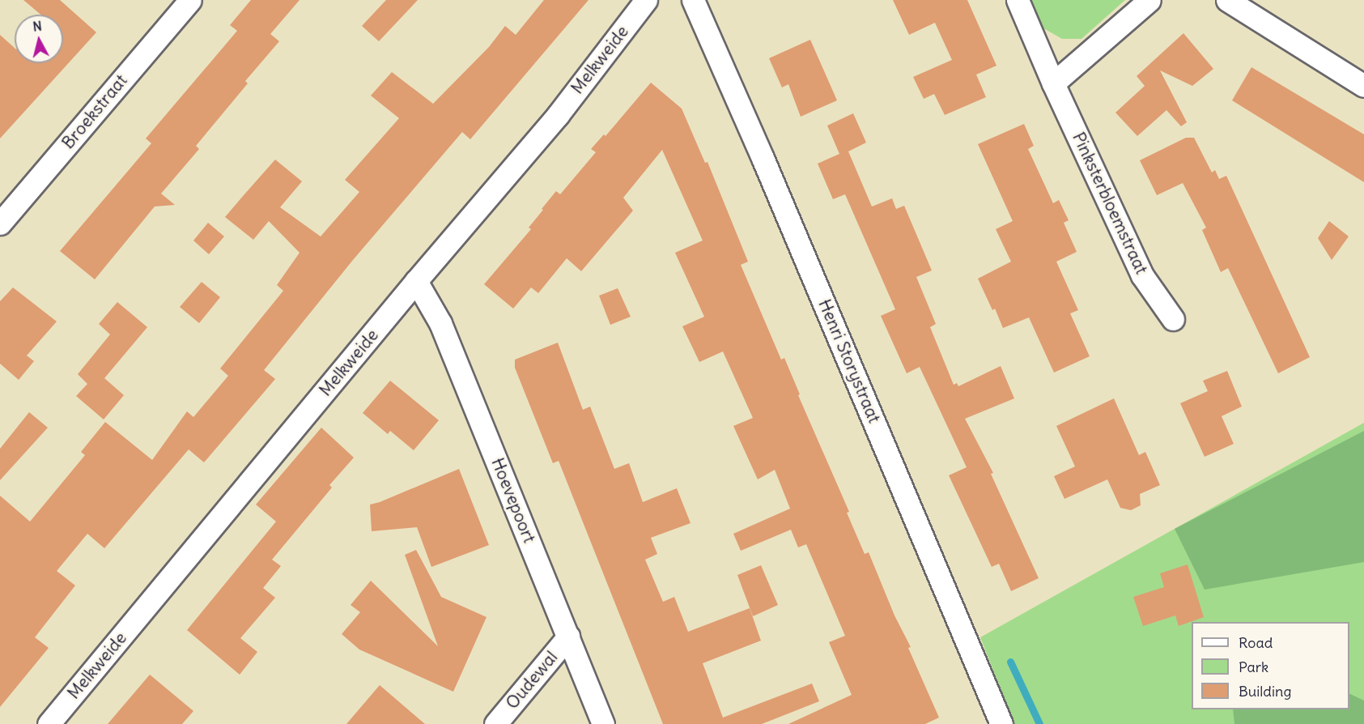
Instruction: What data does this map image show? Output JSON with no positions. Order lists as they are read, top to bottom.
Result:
{
  "streets": {
    "street": [
      "Melkweide",
      "Broekstraat",
      "Pinksterbloemstraat",
      "Henri Storystraat",
      "Hoevepoort",
      "Oudewal"
    ]
  },
  "crossings": [
    ["Melkweide", "Hoevepoort"],
    ["Hoevepoort", "Oudewal"]
  ],
  "legend": ["Road", "Park", "Building"],
  "north": "top"
}
